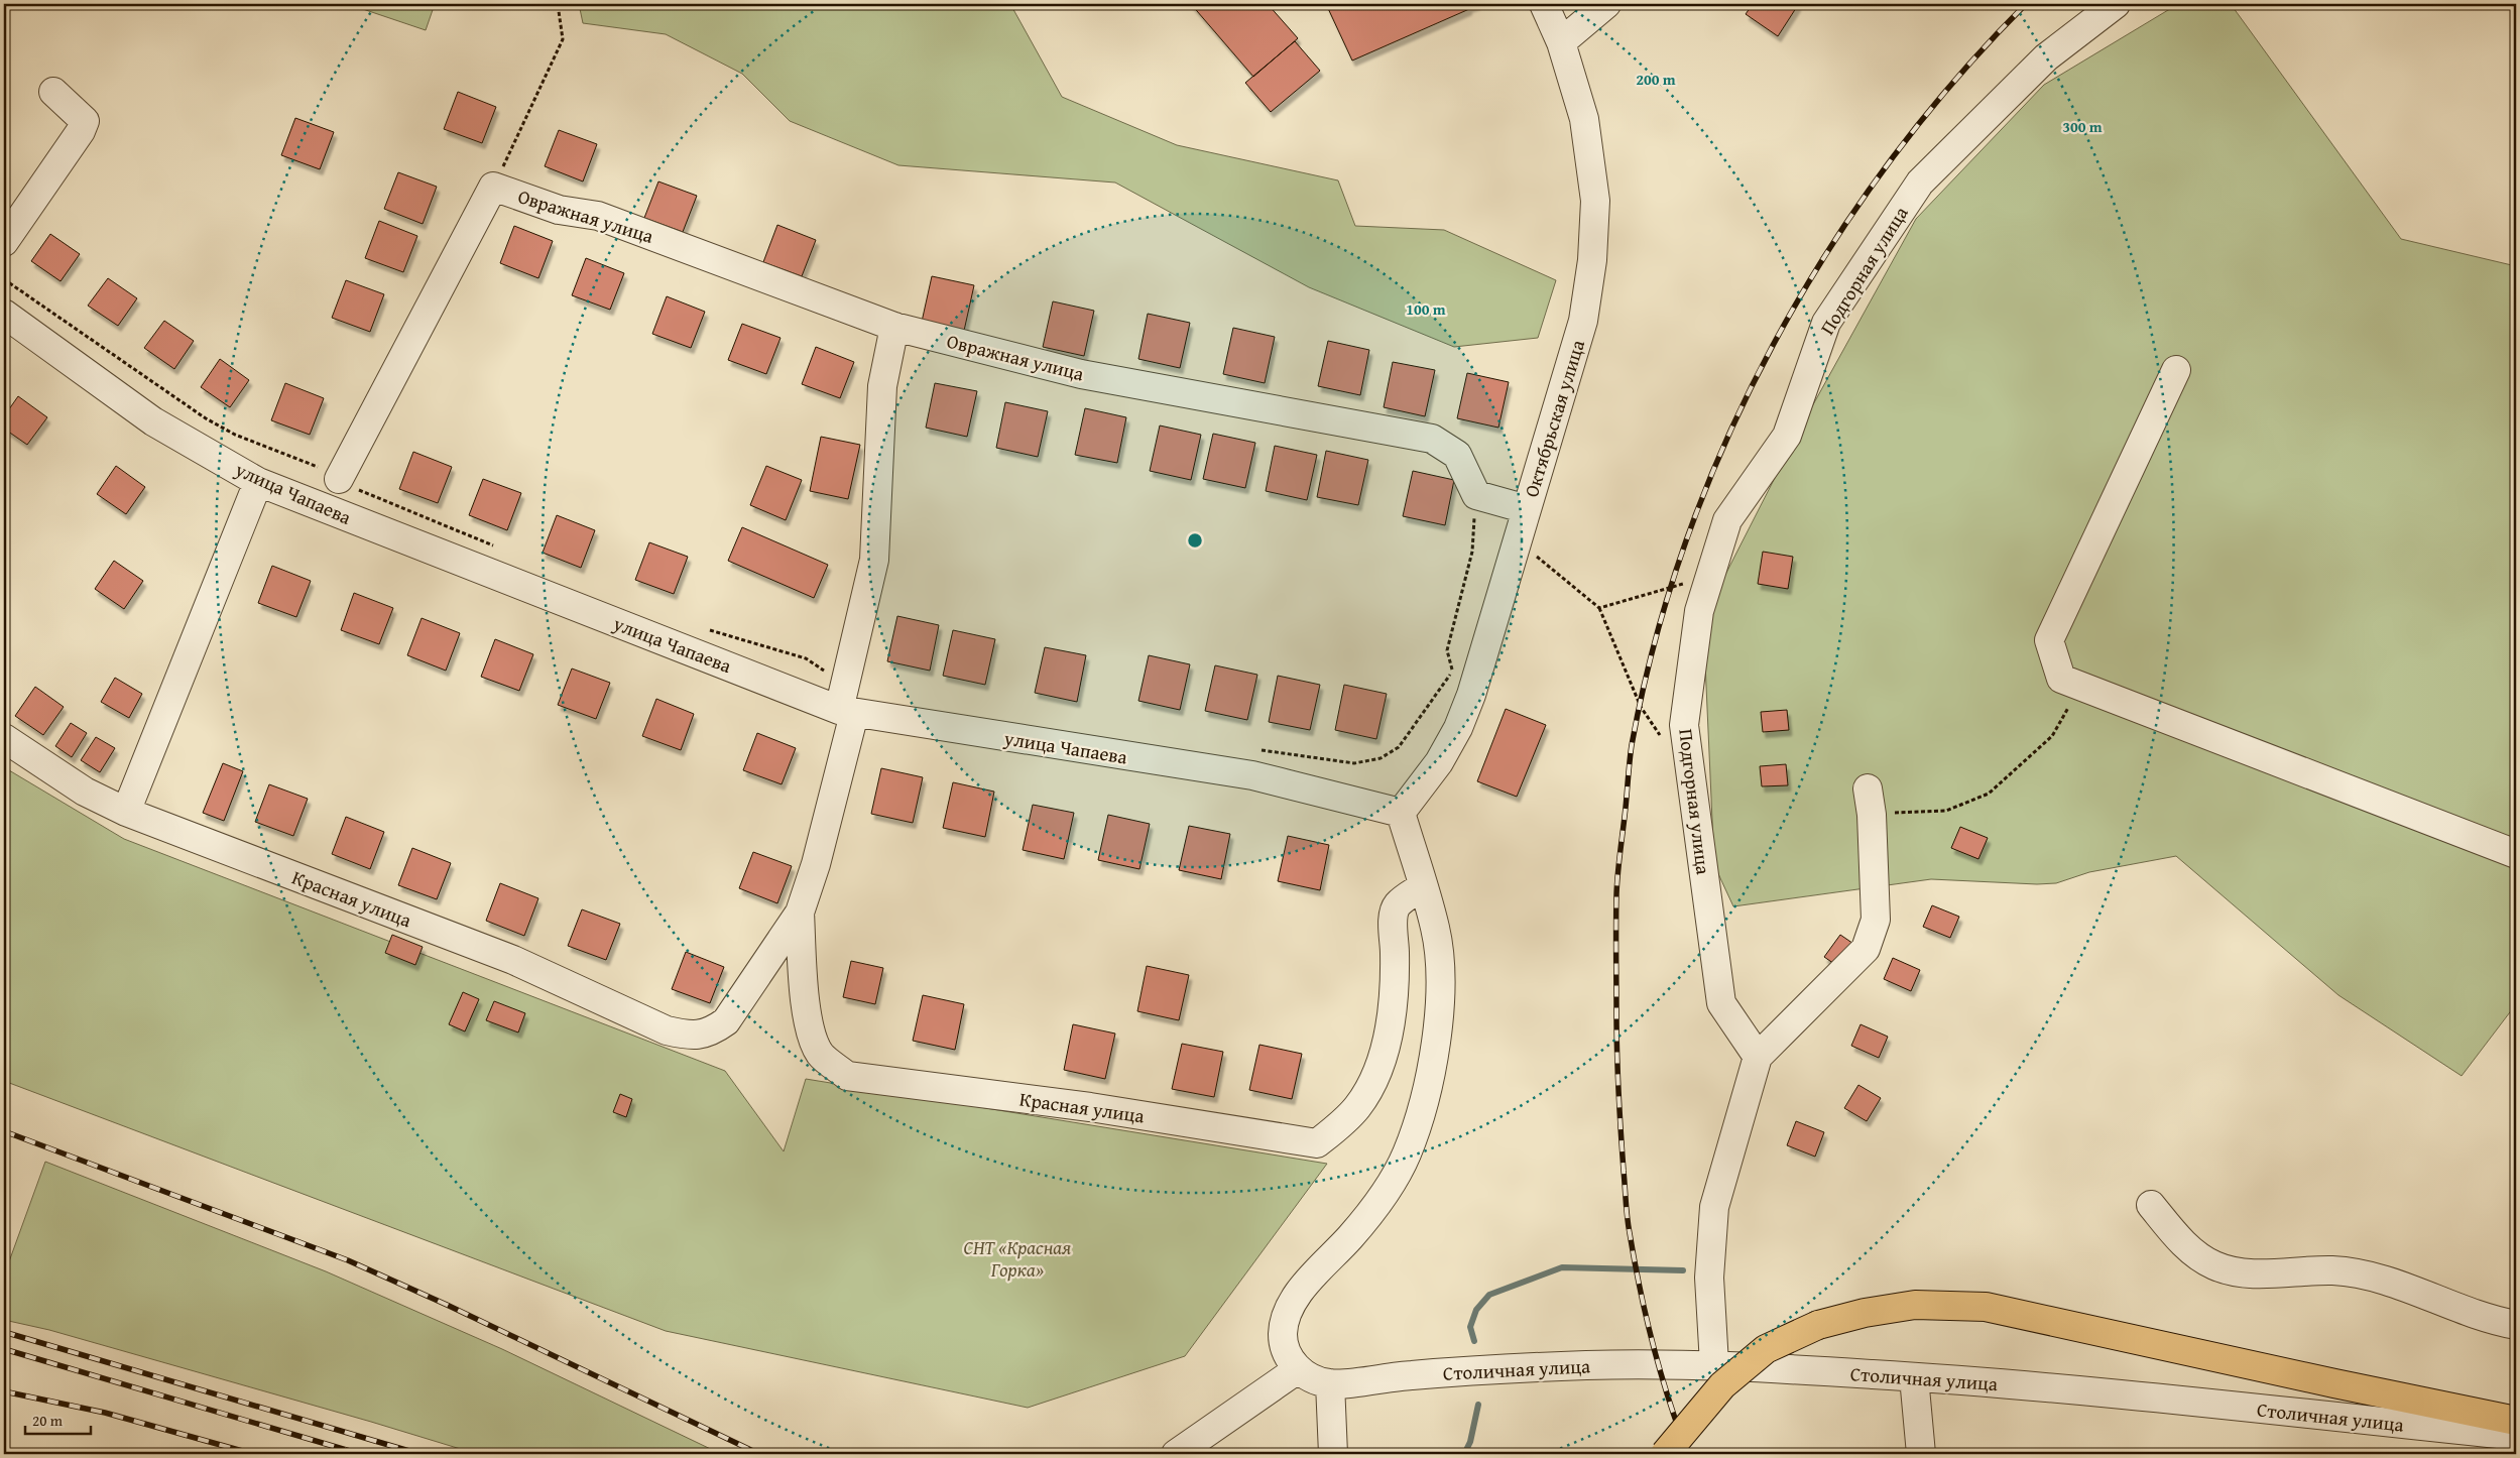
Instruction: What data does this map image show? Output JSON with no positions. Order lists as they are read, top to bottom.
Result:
{
  "streets": {
    "street": [
      "Овражная улица",
      "Подгорная улица",
      "Октябрьская улица",
      "улица Чапаева",
      "Красная улица",
      "Столичная улица"
    ]
  },
  "crossings": [
    ["Октябрьская улица", "улица Чапаева"]
  ],
  "parks": ["СНТ «Красная Горка»"],
  "scale_bar": "20 m",
  "rings": ["200 m", "300 m", "100 m"]
}
